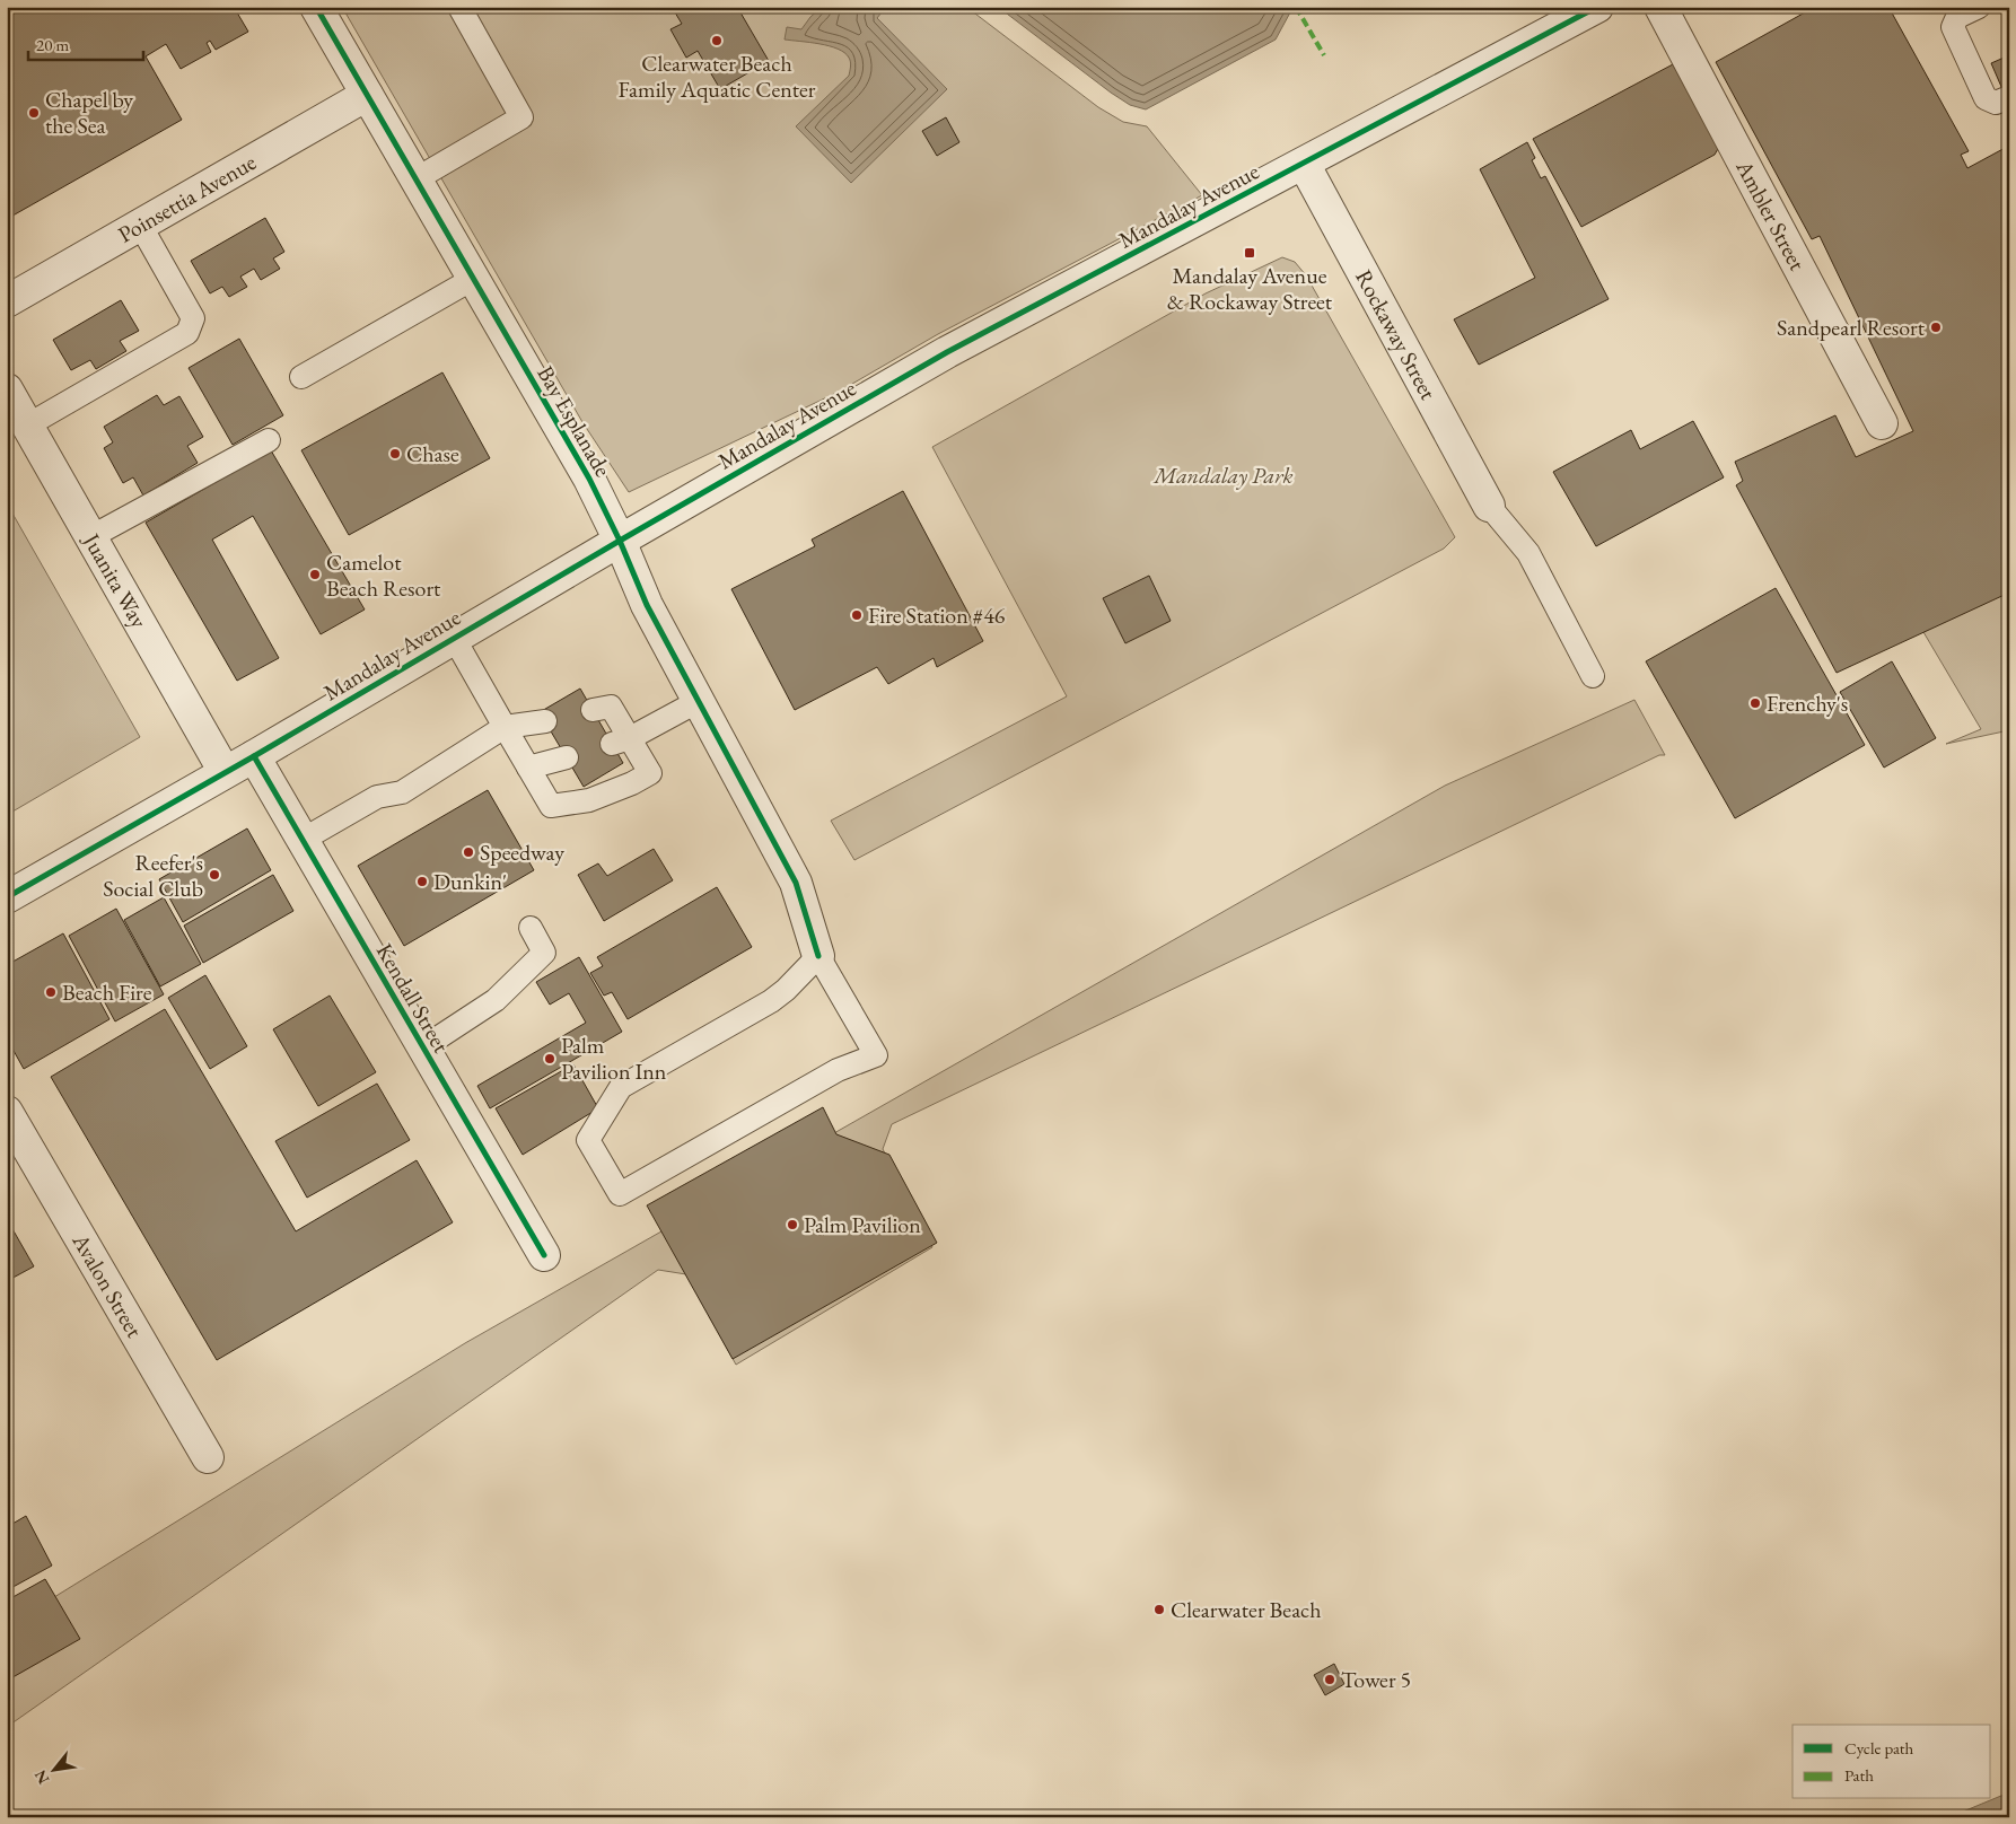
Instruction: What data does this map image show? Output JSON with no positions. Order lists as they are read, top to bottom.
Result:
{
  "streets": {
    "street": [
      "Poinsettia Avenue",
      "Mandalay Avenue",
      "Ambler Street",
      "Rockaway Street",
      "Bay Esplanade",
      "Juanita Way",
      "Kendall Street",
      "Avalon Street"
    ]
  },
  "crossings": [
    ["Poinsettia Avenue", "Bay Esplanade"],
    ["Mandalay Avenue", "Rockaway Street"],
    ["Mandalay Avenue", "Bay Esplanade"],
    ["Mandalay Avenue", "Juanita Way"],
    ["Mandalay Avenue", "Kendall Street"]
  ],
  "parks": ["Mandalay Park"],
  "places": {
    "other": [
      "Clearwater Beach Family Aquatic Center",
      "Chapel by the Sea",
      "Sandpearl Resort",
      "Chase",
      "Camelot Beach Resort",
      "Fire Station #46",
      "Frenchy's",
      "Speedway",
      "Reefer's Social Club",
      "Dunkin'",
      "Beach Fire",
      "Palm Pavilion Inn",
      "Palm Pavilion",
      "Clearwater Beach",
      "Tower 5"
    ],
    "transit": ["Mandalay Avenue & Rockaway Street"]
  },
  "legend": ["Cycle path", "Path"],
  "scale_bar": "20 m",
  "north": "bottom left"
}
